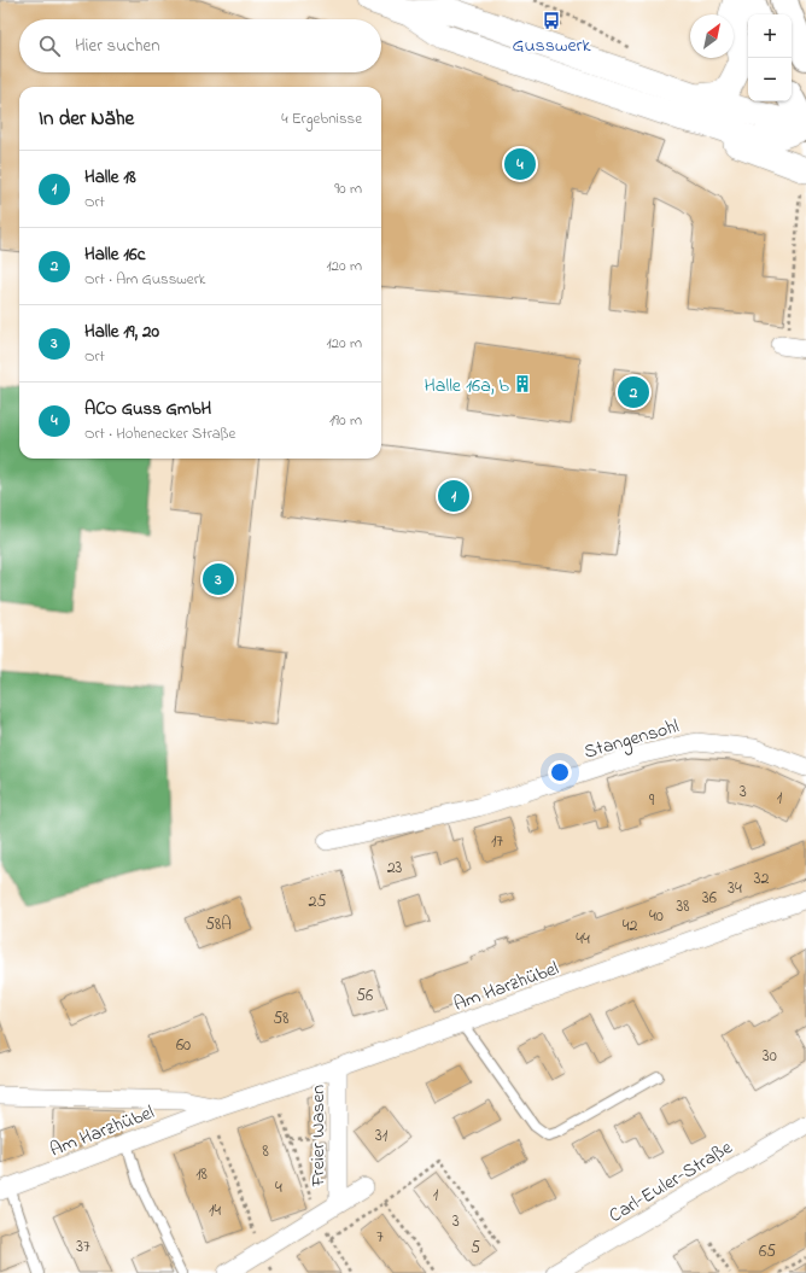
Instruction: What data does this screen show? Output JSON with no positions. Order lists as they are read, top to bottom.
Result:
{
  "streets": {
    "street": [
      "Stangensohl",
      "Am Harzhübel",
      "Freier Wasen",
      "Carl-Euler-Straße"
    ]
  },
  "crossings": [
    ["Am Harzhübel", "Freier Wasen"]
  ],
  "places": {
    "bus stop": ["Gusswerk"],
    "building": ["Halle 16a, b"]
  },
  "house_numbers": [
    "3",
    "1",
    "9",
    "17",
    "23",
    "32",
    "34",
    "36",
    "25",
    "38",
    "40",
    "58A",
    "42",
    "44",
    "56",
    "58",
    "60",
    "30",
    "31",
    "8",
    "18",
    "4",
    "1",
    "14",
    "3",
    "7",
    "37",
    "5",
    "65"
  ],
  "north": "top right",
  "page": {
    "map_buttons": ["+", "−"],
    "search": "Hier suchen",
    "heading": ["In der Nähe", "4 Ergebnisse"],
    "pins": [
      "4",
      "2",
      "1",
      "3"
    ],
    "list": [
      {
        "mark": "1",
        "name": "Halle 18",
        "note": "Ort",
        "value": "90 m"
      },
      {
        "mark": "2",
        "name": "Halle 16c",
        "note": "Ort · Am Gusswerk",
        "value": "120 m"
      },
      {
        "mark": "3",
        "name": "Halle 19, 20",
        "note": "Ort",
        "value": "120 m"
      },
      {
        "mark": "4",
        "name": "ACO Guss GmbH",
        "note": "Ort · Hohenecker Straße",
        "value": "190 m"
      }
    ]
  }
}
